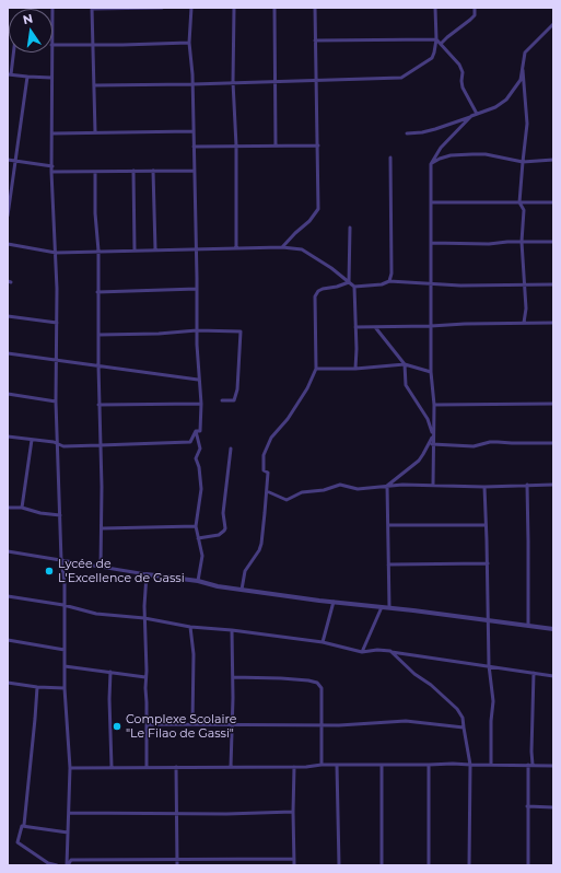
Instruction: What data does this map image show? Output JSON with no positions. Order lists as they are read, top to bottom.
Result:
{
  "places": ["Lycée de L'Excellence de Gassi", "Complexe Scolaire \"Le Filao de Gassi\""],
  "north": "top"
}
